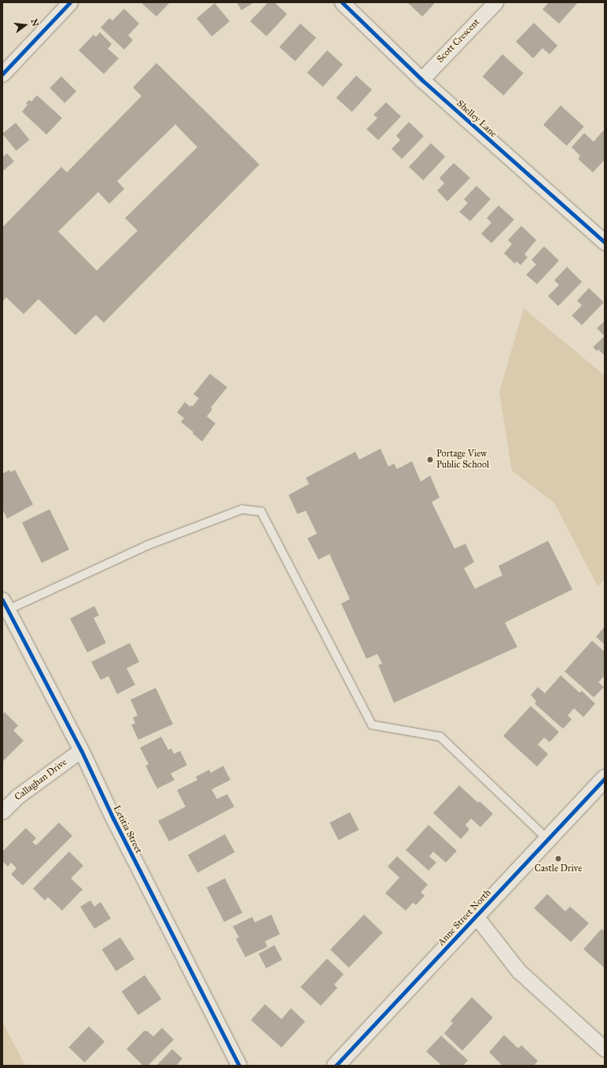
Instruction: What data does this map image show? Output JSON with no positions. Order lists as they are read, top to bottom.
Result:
{
  "streets": {
    "street": [
      "Scott Crescent",
      "Shelley Lane",
      "Callaghan Drive",
      "Letitia Street",
      "Anne Street North"
    ]
  },
  "crossings": [
    ["Scott Crescent", "Shelley Lane"],
    ["Callaghan Drive", "Letitia Street"]
  ],
  "places": ["Portage View Public School", "Castle Drive"],
  "north": "right"
}
